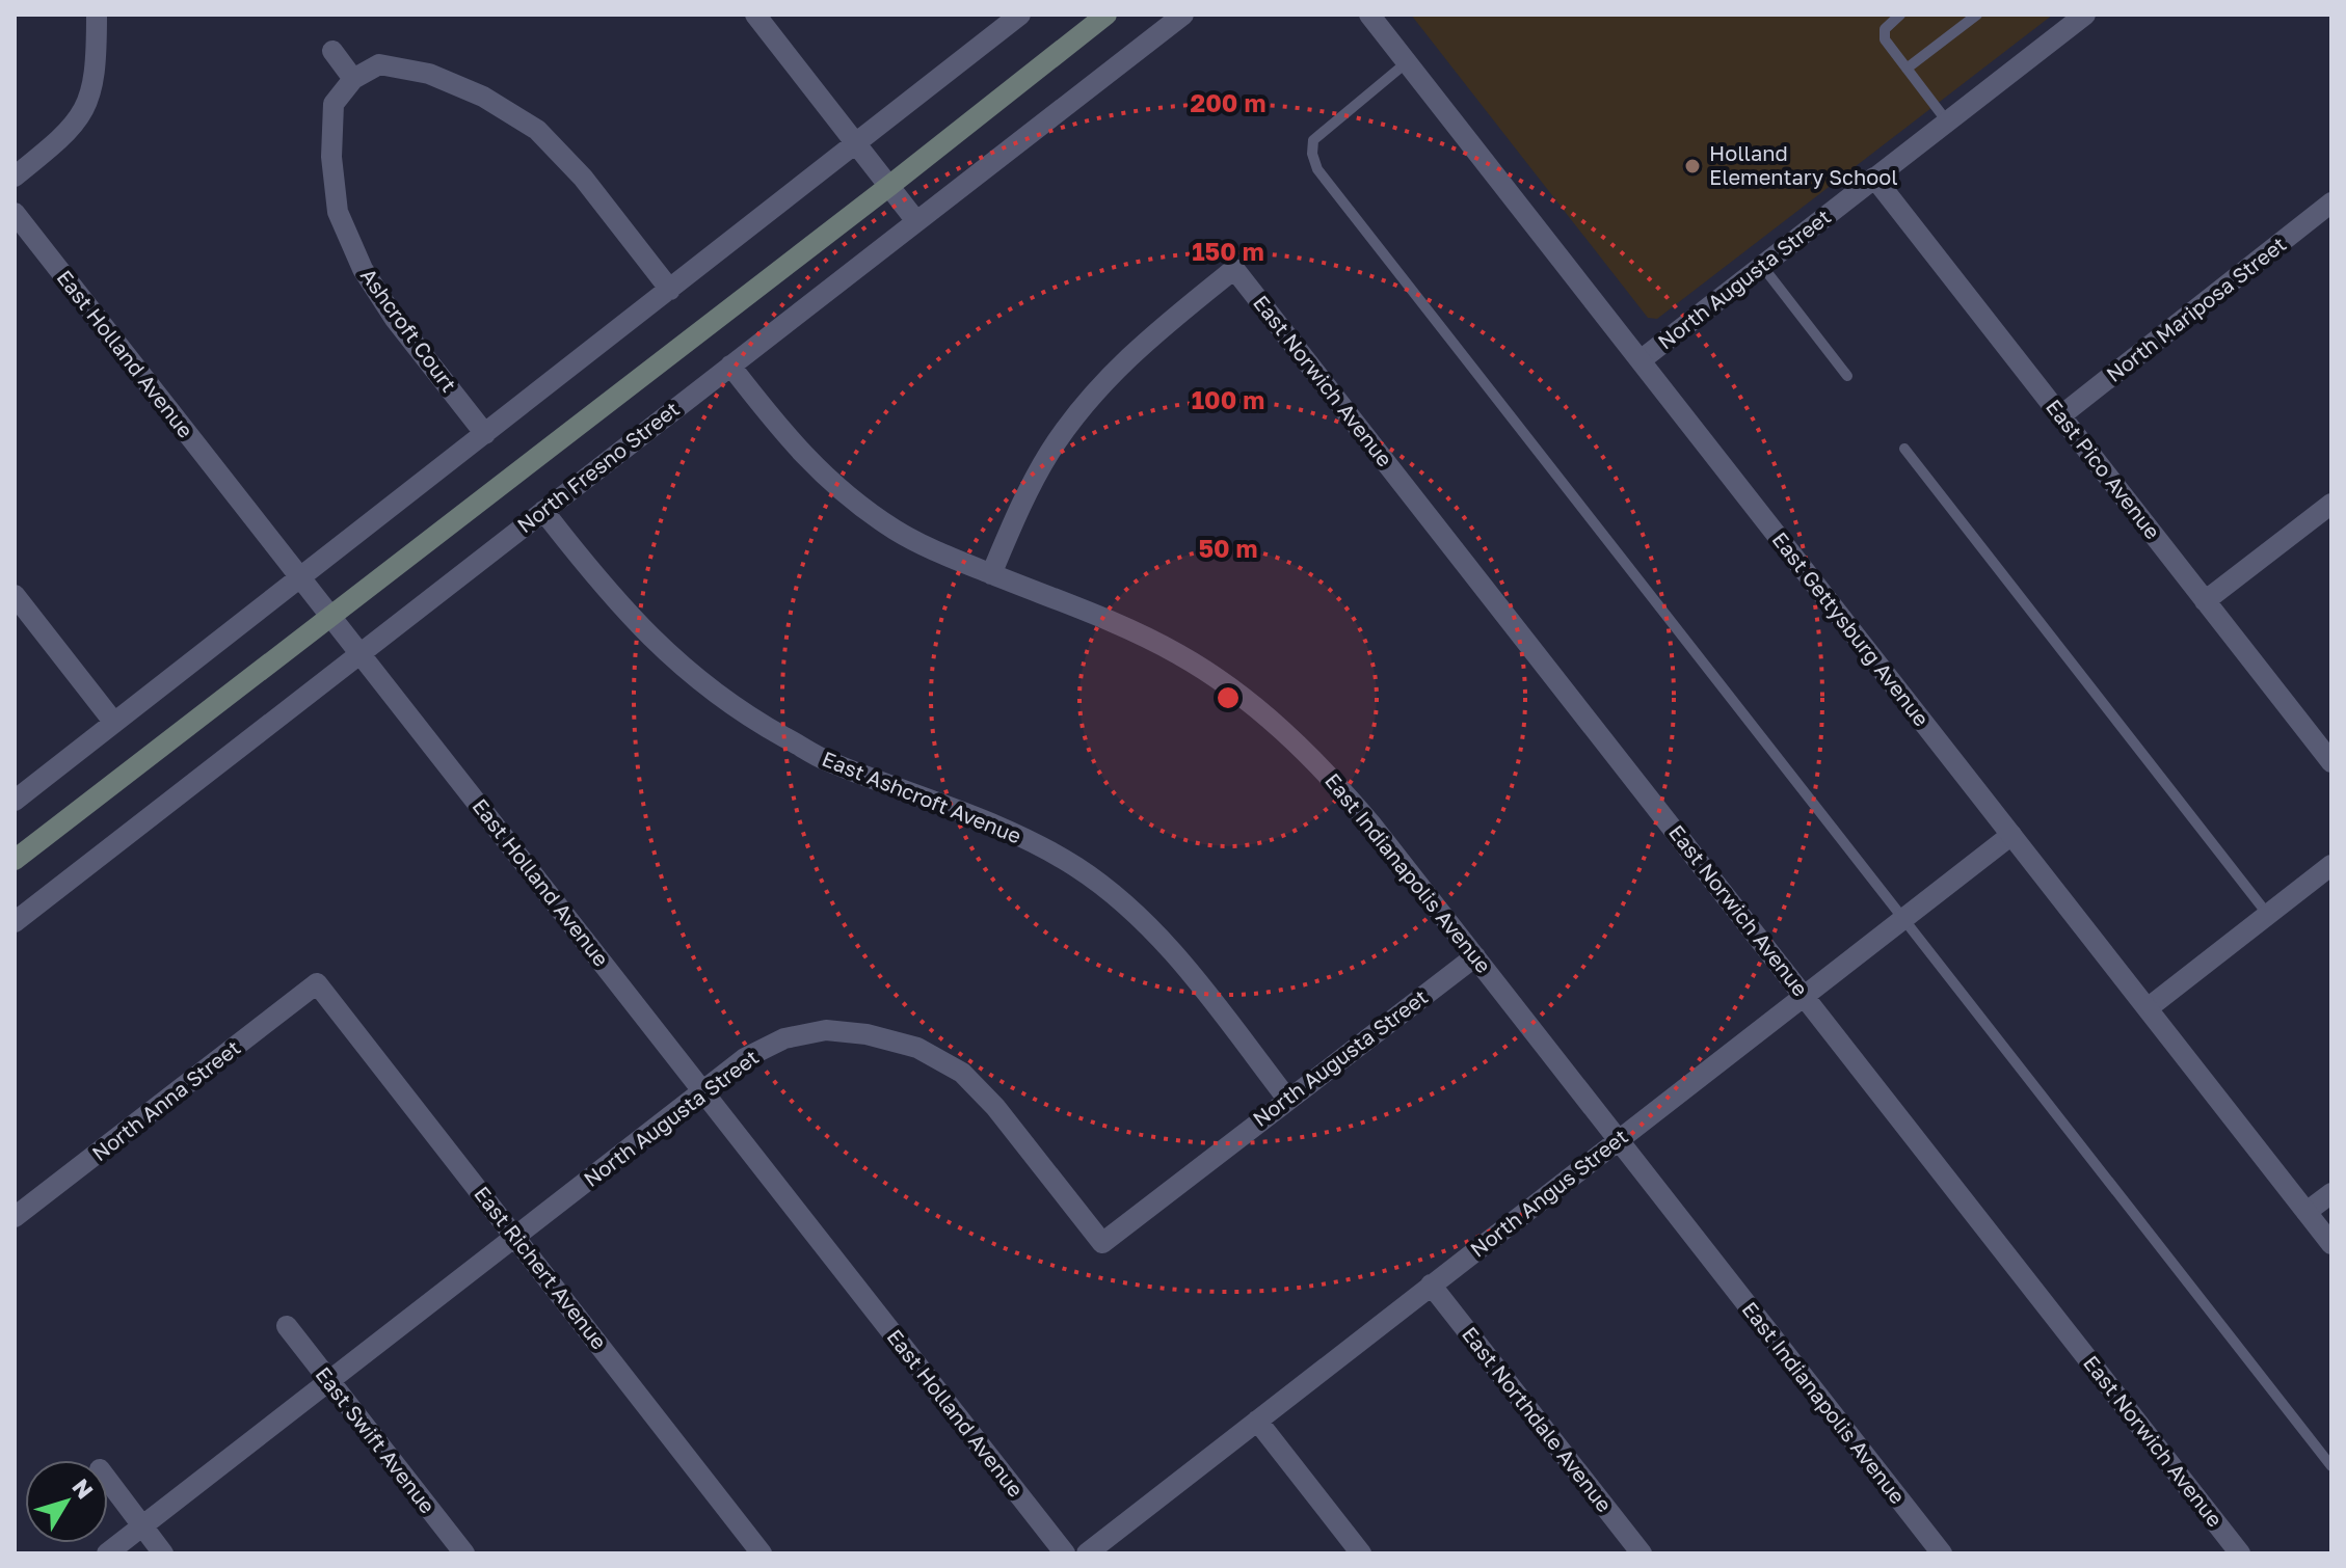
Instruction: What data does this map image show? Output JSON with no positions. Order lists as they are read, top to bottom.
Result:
{
  "streets": {
    "street": [
      "North Augusta Street",
      "North Mariposa Street",
      "Ashcroft Court",
      "East Holland Avenue",
      "East Norwich Avenue",
      "North Fresno Street",
      "East Pico Avenue",
      "East Gettysburg Avenue",
      "East Ashcroft Avenue",
      "East Indianapolis Avenue",
      "North Anna Street",
      "North Angus Street",
      "East Richert Avenue",
      "East Northdale Avenue",
      "East Swift Avenue"
    ]
  },
  "crossings": [
    ["North Augusta Street", "East Holland Avenue"],
    ["North Augusta Street", "East Pico Avenue"],
    ["North Augusta Street", "East Gettysburg Avenue"],
    ["North Augusta Street", "East Ashcroft Avenue"],
    ["North Augusta Street", "East Indianapolis Avenue"],
    ["North Augusta Street", "East Richert Avenue"],
    ["North Augusta Street", "East Swift Avenue"],
    ["North Mariposa Street", "East Pico Avenue"],
    ["East Holland Avenue", "North Fresno Street"],
    ["East Norwich Avenue", "East Indianapolis Avenue"],
    ["East Norwich Avenue", "North Angus Street"],
    ["North Fresno Street", "East Ashcroft Avenue"],
    ["North Fresno Street", "East Indianapolis Avenue"],
    ["East Gettysburg Avenue", "North Angus Street"],
    ["East Indianapolis Avenue", "North Angus Street"],
    ["North Anna Street", "East Richert Avenue"],
    ["North Angus Street", "East Northdale Avenue"]
  ],
  "places": ["Holland Elementary School"],
  "north": "top right",
  "rings": [
    "200 m",
    "150 m",
    "100 m",
    "50 m"
  ]
}
